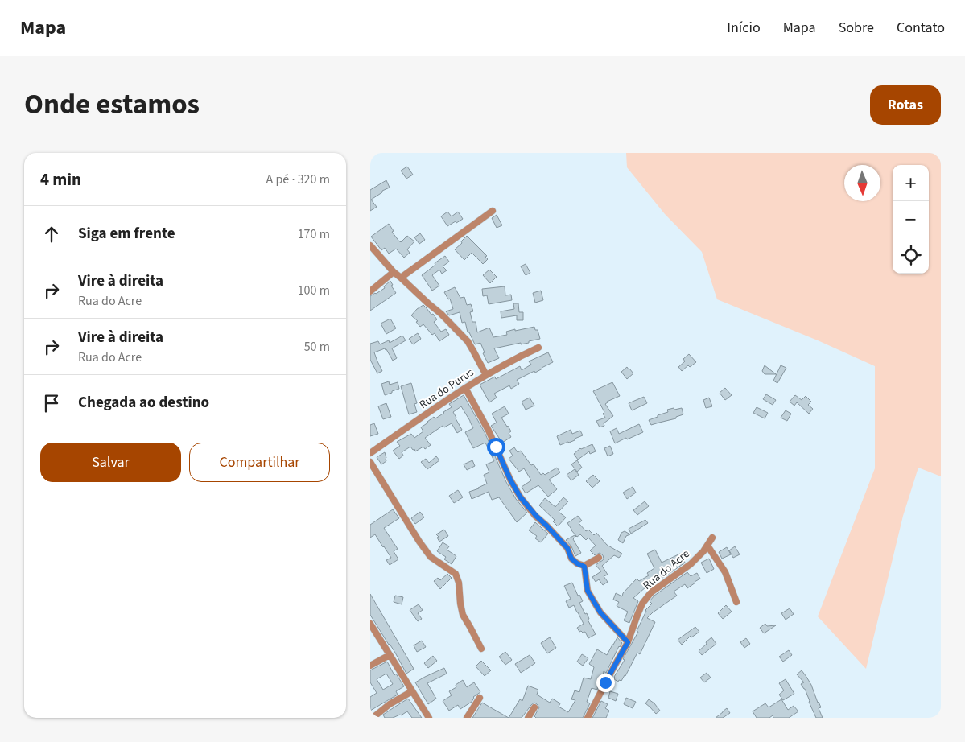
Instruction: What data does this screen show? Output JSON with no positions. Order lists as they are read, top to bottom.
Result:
{
  "streets": {
    "street": ["Rua do Purus", "Rua do Acre"]
  },
  "north": "bottom",
  "page": {
    "header": "Mapa",
    "nav": [
      "Início",
      "Mapa",
      "Sobre",
      "Contato"
    ],
    "title": "Onde estamos",
    "buttons": [
      "Rotas",
      ["Salvar", "Compartilhar"]
    ],
    "heading": ["4 min", "A pé · 320 m"],
    "map_buttons": ["+", "−"],
    "list": [
      ["Siga em frente", "170 m"],
      ["Vire à direita", "Rua do Acre", "100 m"],
      ["Vire à direita", "Rua do Acre", "50 m"],
      "Chegada ao destino"
    ]
  }
}
